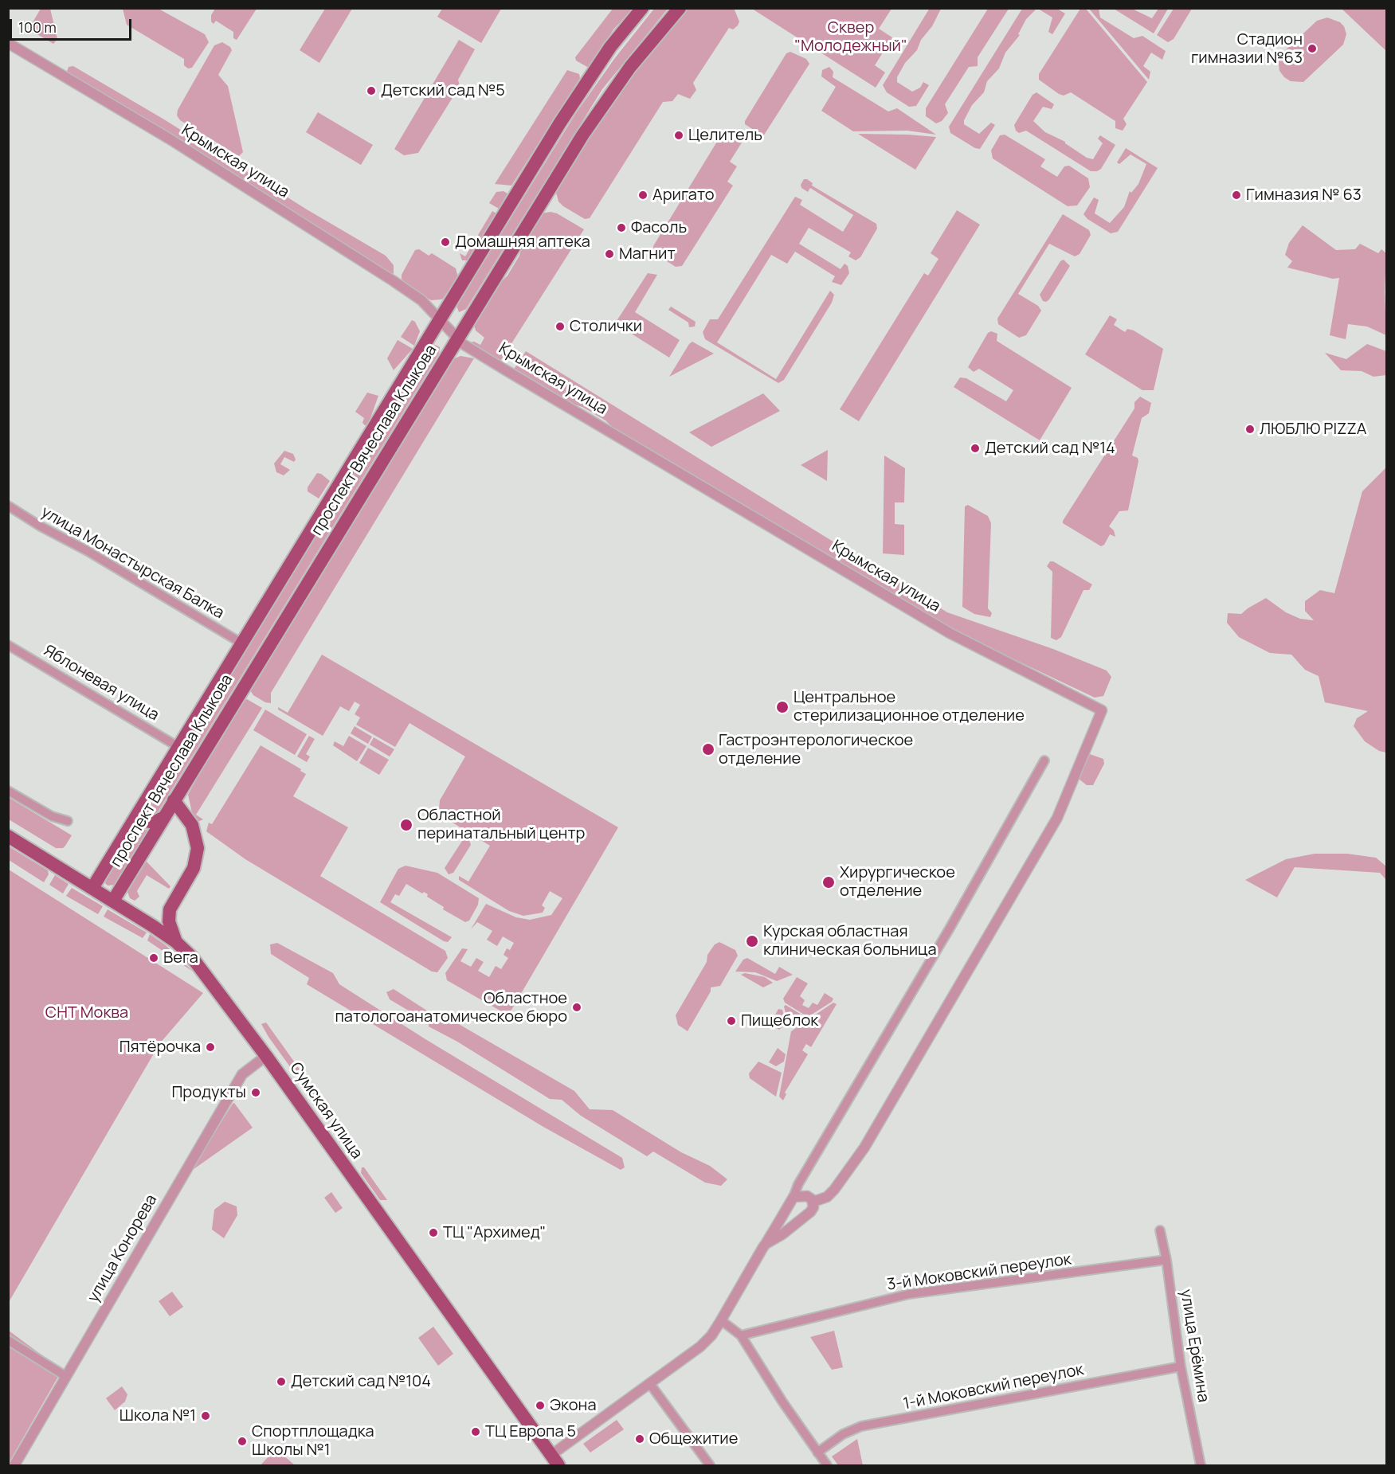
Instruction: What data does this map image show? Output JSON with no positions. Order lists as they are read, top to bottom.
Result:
{
  "streets": {
    "main road": ["проспект Вячеслава Клыкова", "Сумская улица"],
    "street": [
      "Крымская улица",
      "улица Монастырская Балка",
      "Яблоневая улица",
      "улица Конорева",
      "3-й Моковский переулок",
      "улица Ерёмина",
      "1-й Моковский переулок"
    ]
  },
  "crossings": [
    ["Крымская улица", "проспект Вячеслава Клыкова"],
    ["проспект Вячеслава Клыкова", "улица Монастырская Балка"],
    ["проспект Вячеслава Клыкова", "Яблоневая улица"],
    ["проспект Вячеслава Клыкова", "Сумская улица"],
    ["Сумская улица", "улица Конорева"],
    ["3-й Моковский переулок", "улица Ерёмина"],
    ["улица Ерёмина", "1-й Моковский переулок"]
  ],
  "parks": ["Сквер \"Молодежный\"", "СНТ Моква"],
  "places": [
    "Стадион гимназии №63",
    "Детский сад №5",
    "Целитель",
    "Аригато",
    "Гимназия № 63",
    "Фасоль",
    "Домашняя аптека",
    "Магнит",
    "Столички",
    "ЛЮБЛЮ PIZZA",
    "Детский сад №14",
    "Центральное стерилизационное отделение",
    "Гастроэнтерологическое отделение",
    "Областной перинатальный центр",
    "Хирургическое отделение",
    "Курская областная клиническая больница",
    "Вега",
    "Областное патологоанатомическое бюро",
    "Пищеблок",
    "Пятёрочка",
    "Продукты",
    "ТЦ \"Архимед\"",
    "Детский сад №104",
    "Экона",
    "Школа №1",
    "ТЦ Европа 5",
    "Общежитие",
    "Спортплощадка Школы №1"
  ],
  "scale_bar": "100 m"
}
